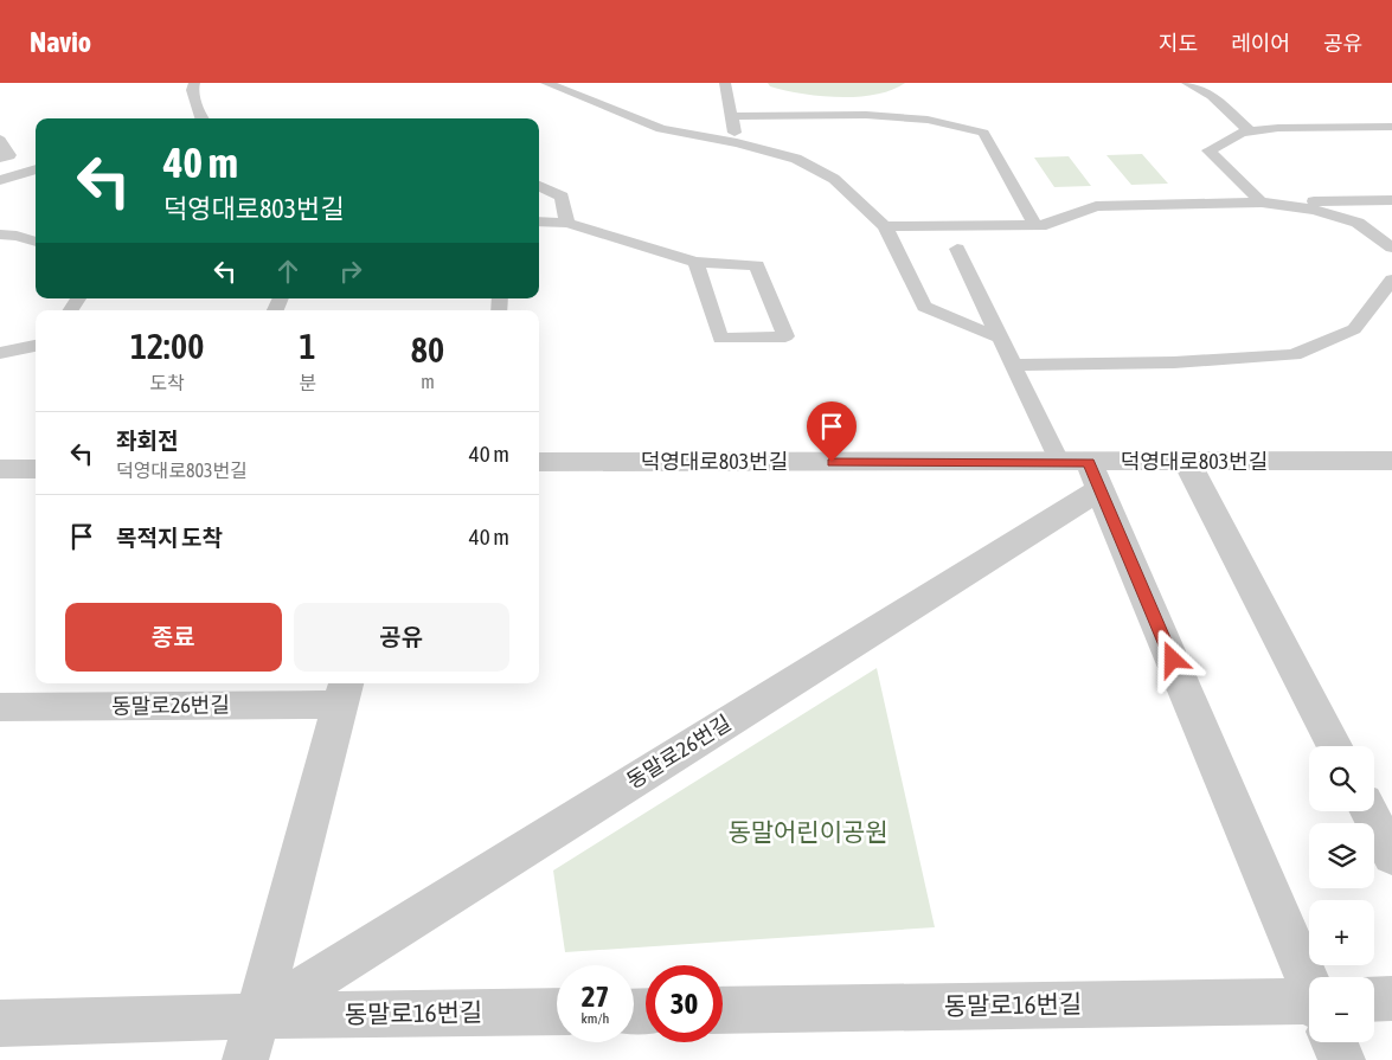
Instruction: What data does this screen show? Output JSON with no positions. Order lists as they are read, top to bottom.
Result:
{
  "streets": {
    "street": ["덕영대로803번길", "동말로26번길", "동말로16번길"]
  },
  "crossings": [
    ["덕영대로803번길", "동말로26번길"],
    ["동말로26번길", "동말로16번길"]
  ],
  "parks": ["동말어린이공원"],
  "page": {
    "header": "Navio",
    "nav": ["지도", "레이어", "공유"],
    "turn": ["40 m", "덕영대로803번길"],
    "eta": [
      "12:00",
      "도착",
      "1",
      "분",
      "80",
      "m"
    ],
    "list": [
      {
        "name": "좌회전",
        "note": "덕영대로803번길",
        "value": "40 m"
      },
      {
        "name": "목적지 도착",
        "value": "40 m"
      }
    ],
    "buttons": ["종료", "공유"],
    "map_buttons": ["+", "−"],
    "speed": "27 km/h",
    "limit": "30"
  }
}
